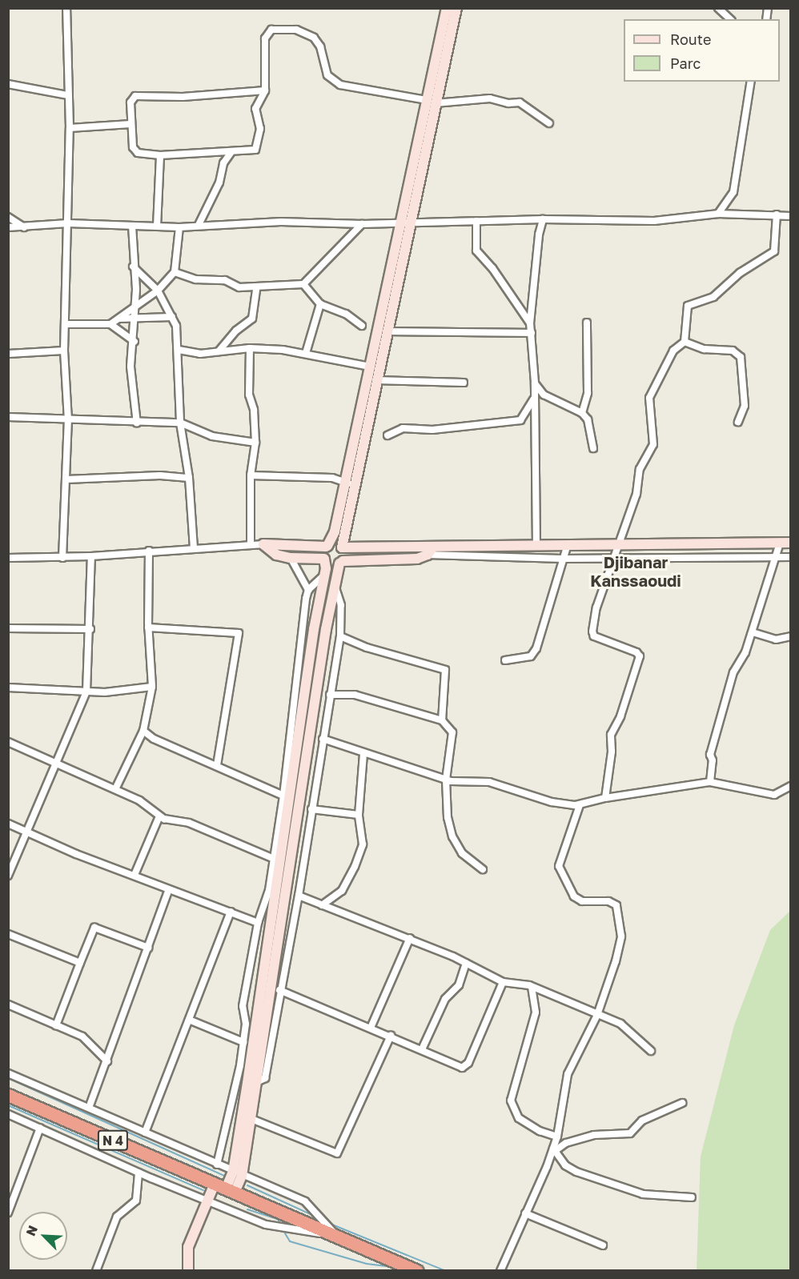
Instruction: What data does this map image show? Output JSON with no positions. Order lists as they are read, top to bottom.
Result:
{
  "streets": {
    "highway": ["N 4"]
  },
  "districts": ["Djibanar Kanssaoudi"],
  "legend": ["Route", "Parc"],
  "north": "top left"
}
